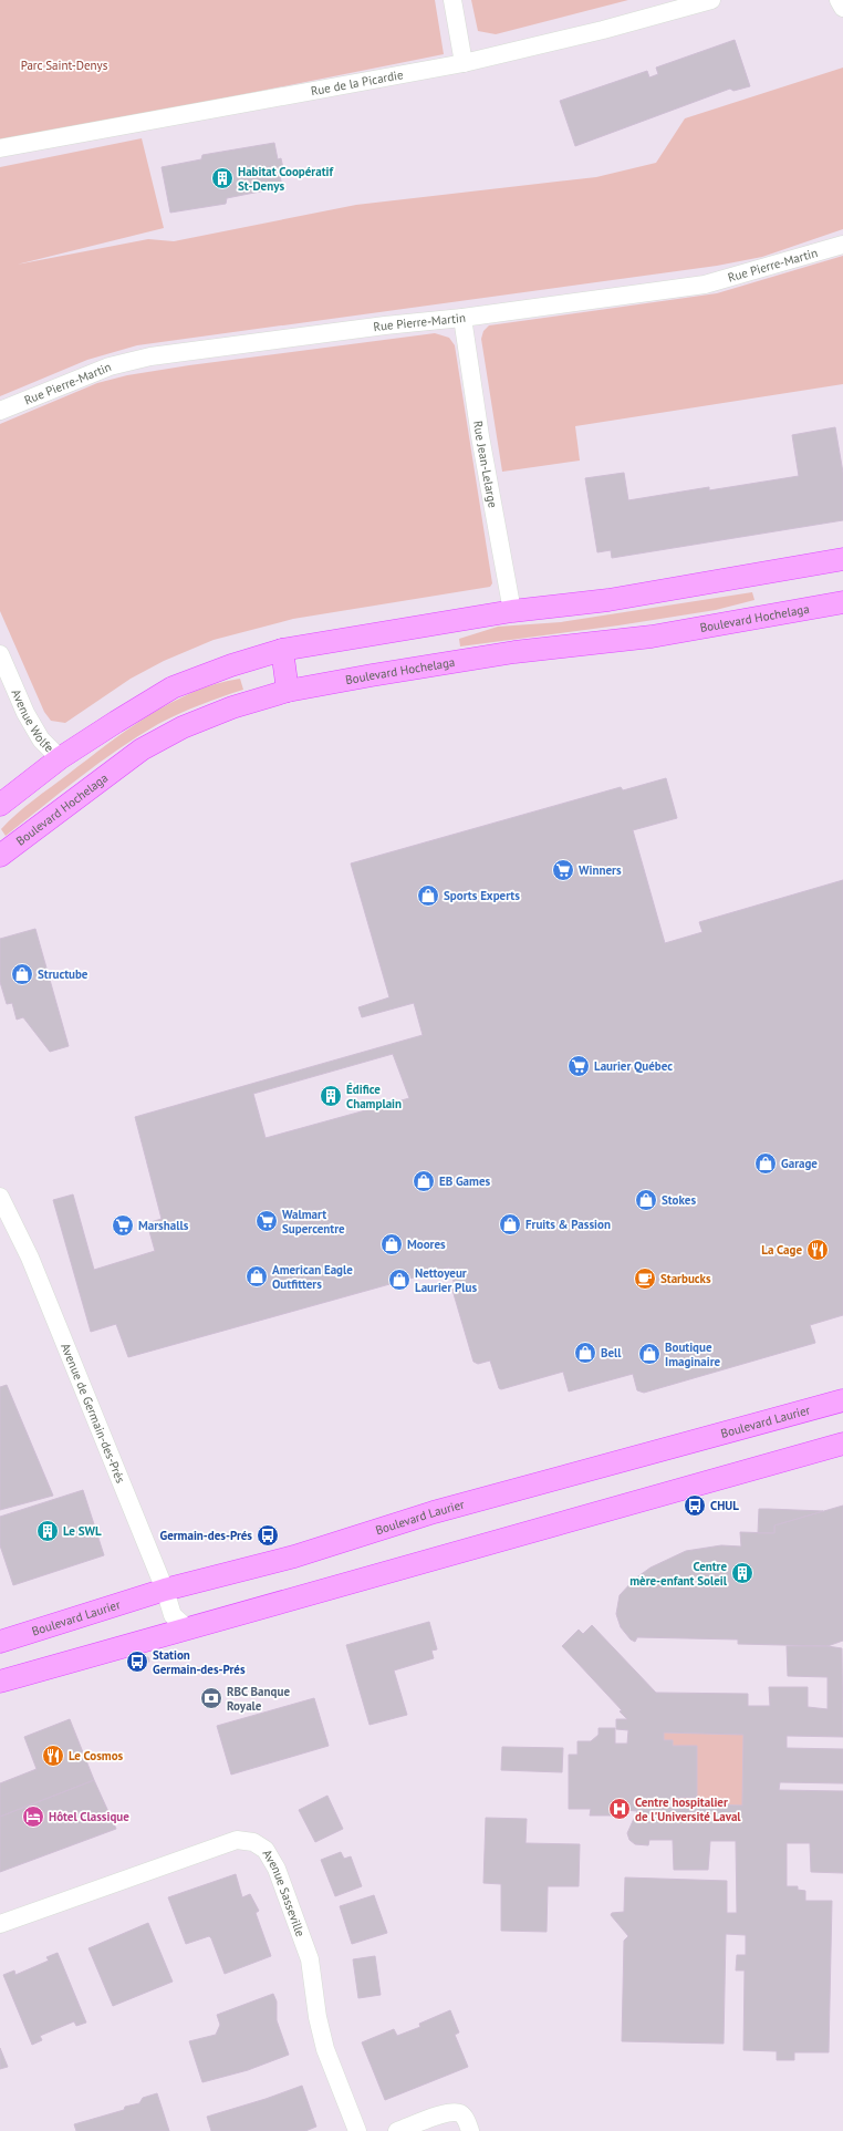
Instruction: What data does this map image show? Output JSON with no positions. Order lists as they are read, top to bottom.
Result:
{
  "streets": {
    "main road": ["Boulevard Hochelaga", "Boulevard Laurier"],
    "street": [
      "Rue de la Picardie",
      "Rue Pierre-Martin",
      "Rue Jean-Lelarge",
      "Avenue Wolfe",
      "Avenue de Germain-des-Prés",
      "Avenue Sasseville"
    ]
  },
  "crossings": [
    ["Rue Pierre-Martin", "Rue Jean-Lelarge"],
    ["Avenue de Germain-des-Prés", "Boulevard Laurier"]
  ],
  "parks": ["Parc Saint-Denys"],
  "places": {
    "building": [
      "Habitat Coopératif St-Denys",
      "Édifice Champlain",
      "Le SWL",
      "Centre mère-enfant Soleil"
    ],
    "supermarket": [
      "Winners",
      "Laurier Québec",
      "Walmart Supercentre",
      "Marshalls"
    ],
    "shop": [
      "Sports Experts",
      "Structube",
      "Garage",
      "EB Games",
      "Stokes",
      "Fruits & Passion",
      "Moores",
      "American Eagle Outfitters",
      "Nettoyeur Laurier Plus",
      "Bell",
      "Boutique Imaginaire"
    ],
    "restaurant": ["La Cage", "Le Cosmos"],
    "cafe": ["Starbucks"],
    "bus stop": ["CHUL", "Germain-des-Prés", "Station Germain-des-Prés"],
    "bank": ["RBC Banque Royale"],
    "hospital": ["Centre hospitalier de l'Université Laval"],
    "hotel": ["Hôtel Classique"]
  }
}
